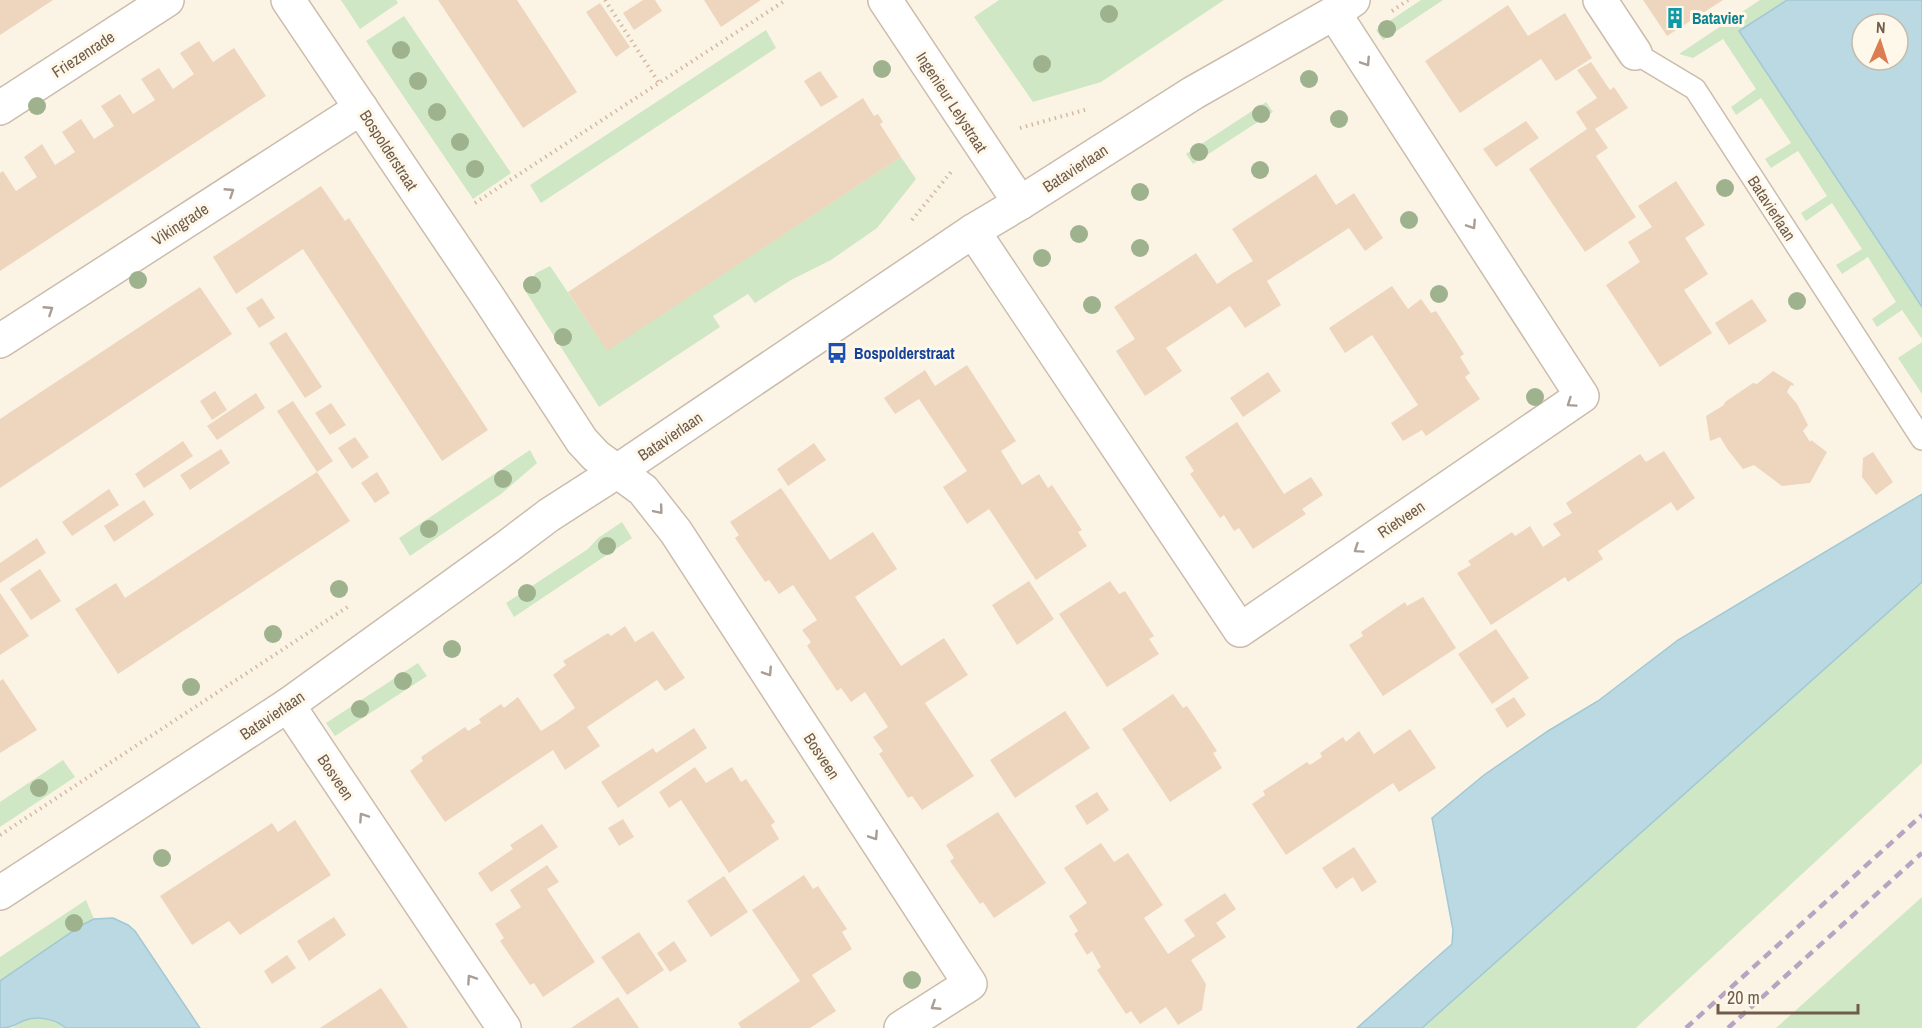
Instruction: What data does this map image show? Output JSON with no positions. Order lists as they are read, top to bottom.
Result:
{
  "streets": {
    "street": [
      "Friezenrade",
      "Ingenieur Lelystraat",
      "Bospolderstraat",
      "Batavierlaan",
      "Vikingrade",
      "Rietveen",
      "Bosveen"
    ]
  },
  "crossings": [
    ["Ingenieur Lelystraat", "Batavierlaan"],
    ["Bospolderstraat", "Batavierlaan"],
    ["Bospolderstraat", "Vikingrade"],
    ["Bospolderstraat", "Bosveen"],
    ["Batavierlaan", "Rietveen"],
    ["Batavierlaan", "Bosveen"]
  ],
  "one_way": ["Vikingrade"],
  "places": {
    "building": ["Batavier"],
    "bus stop": ["Bospolderstraat"]
  },
  "scale_bar": "20 m",
  "north": "top"
}
